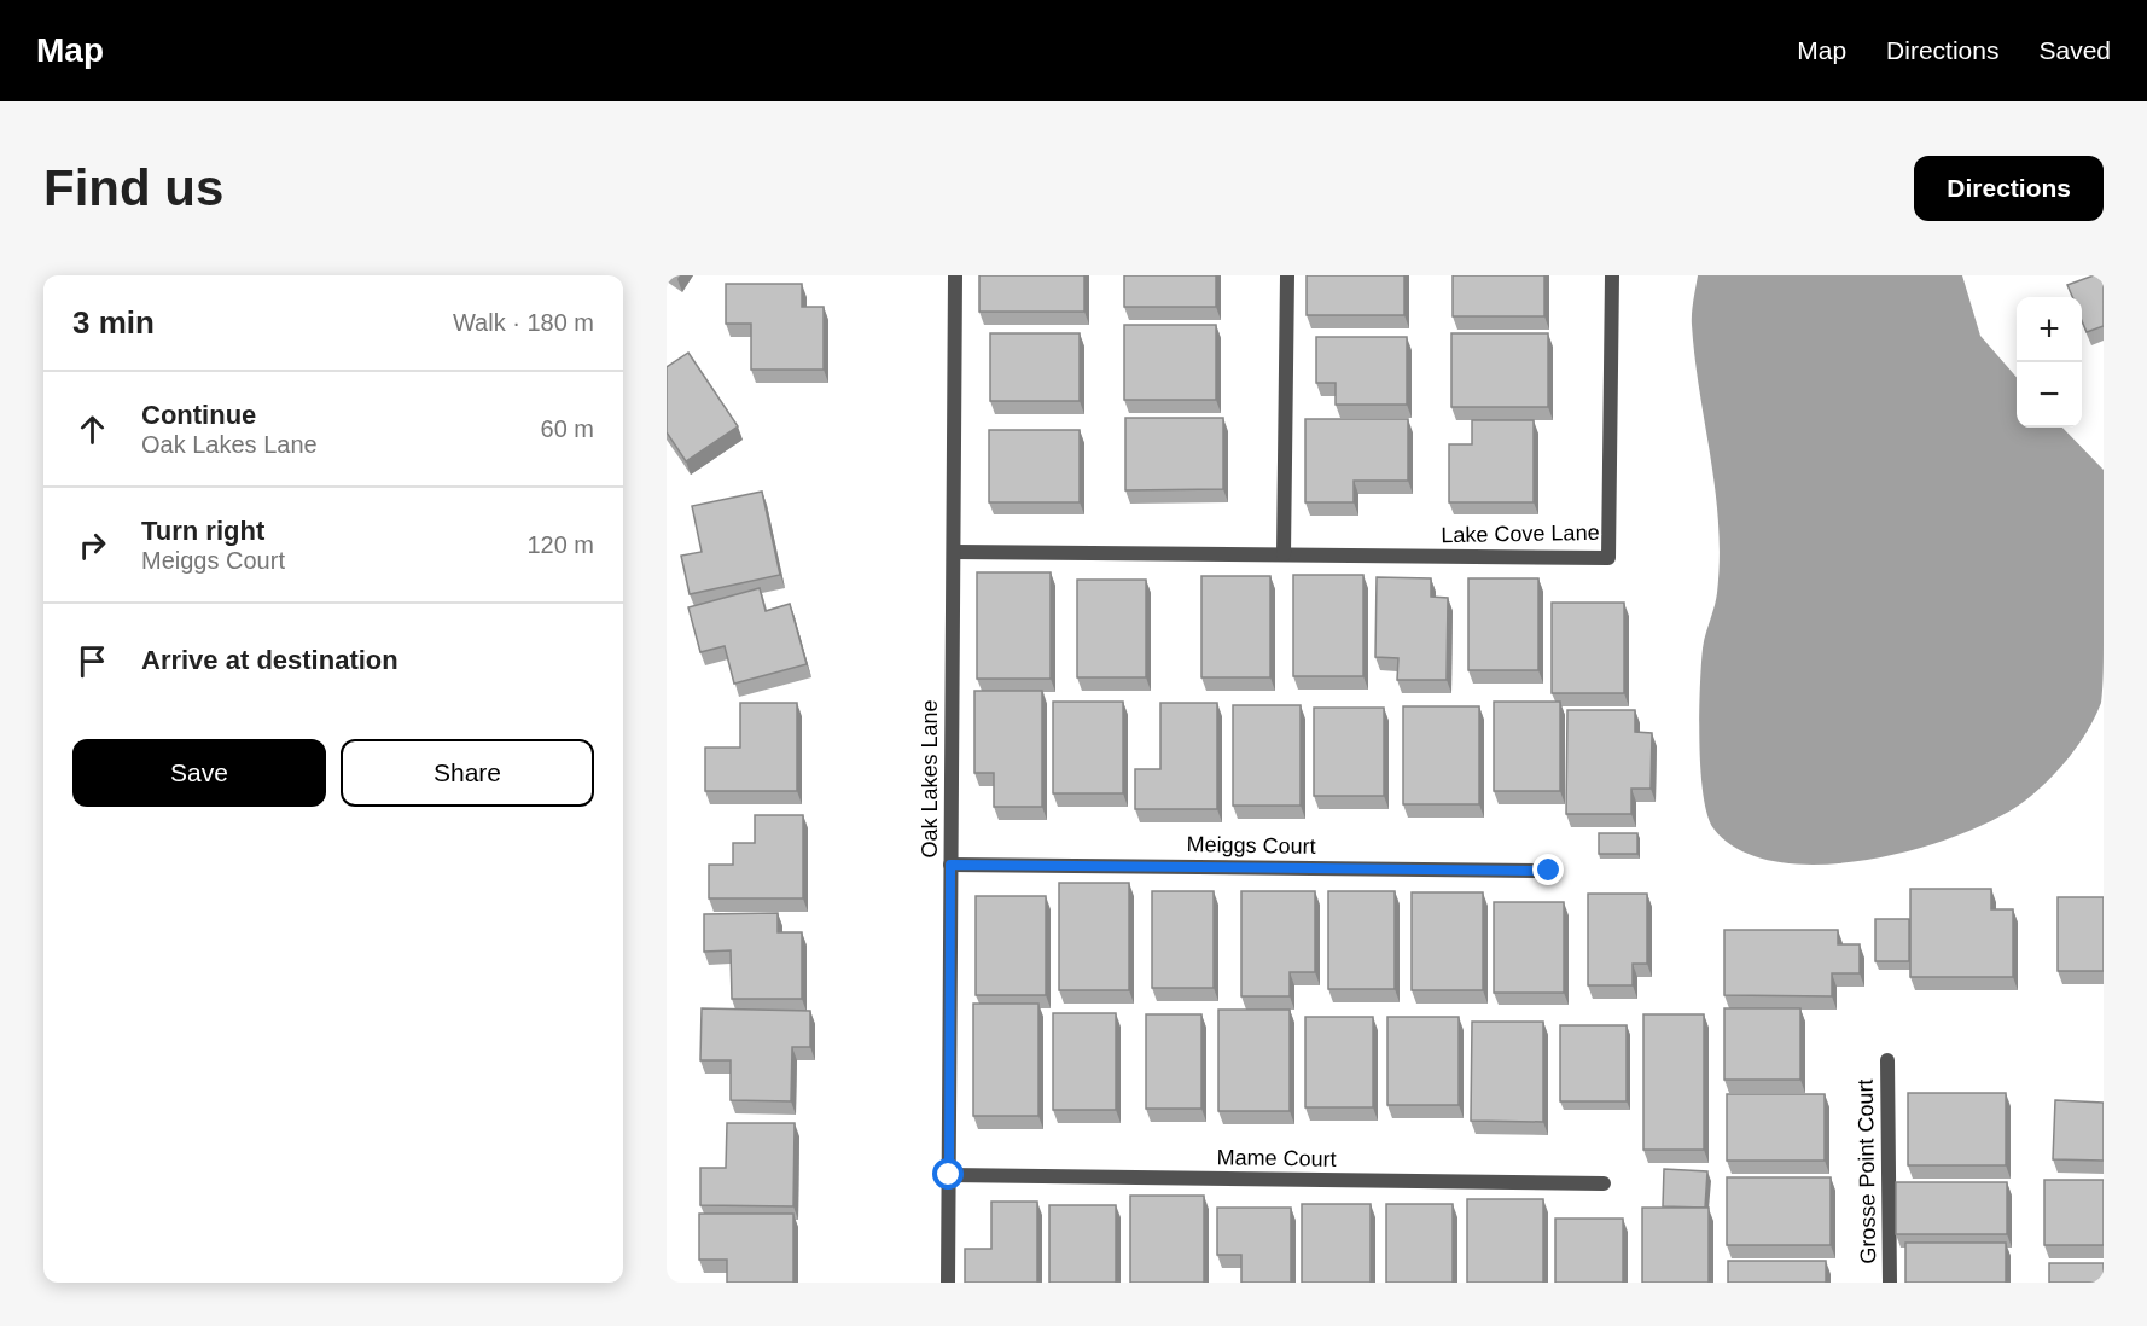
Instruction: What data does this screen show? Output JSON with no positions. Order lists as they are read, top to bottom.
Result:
{
  "streets": {
    "street": [
      "Lake Cove Lane",
      "Oak Lakes Lane",
      "Meiggs Court",
      "Mame Court",
      "Grosse Point Court"
    ]
  },
  "crossings": [
    ["Lake Cove Lane", "Oak Lakes Lane"],
    ["Oak Lakes Lane", "Meiggs Court"],
    ["Oak Lakes Lane", "Mame Court"]
  ],
  "page": {
    "header": "Map",
    "nav": ["Map", "Directions", "Saved"],
    "buttons": [
      "Directions",
      ["Save", "Share"]
    ],
    "title": "Find us",
    "heading": ["3 min", "Walk · 180 m"],
    "map_buttons": ["+", "−"],
    "list": [
      ["Continue", "Oak Lakes Lane", "60 m"],
      ["Turn right", "Meiggs Court", "120 m"],
      "Arrive at destination"
    ]
  }
}
